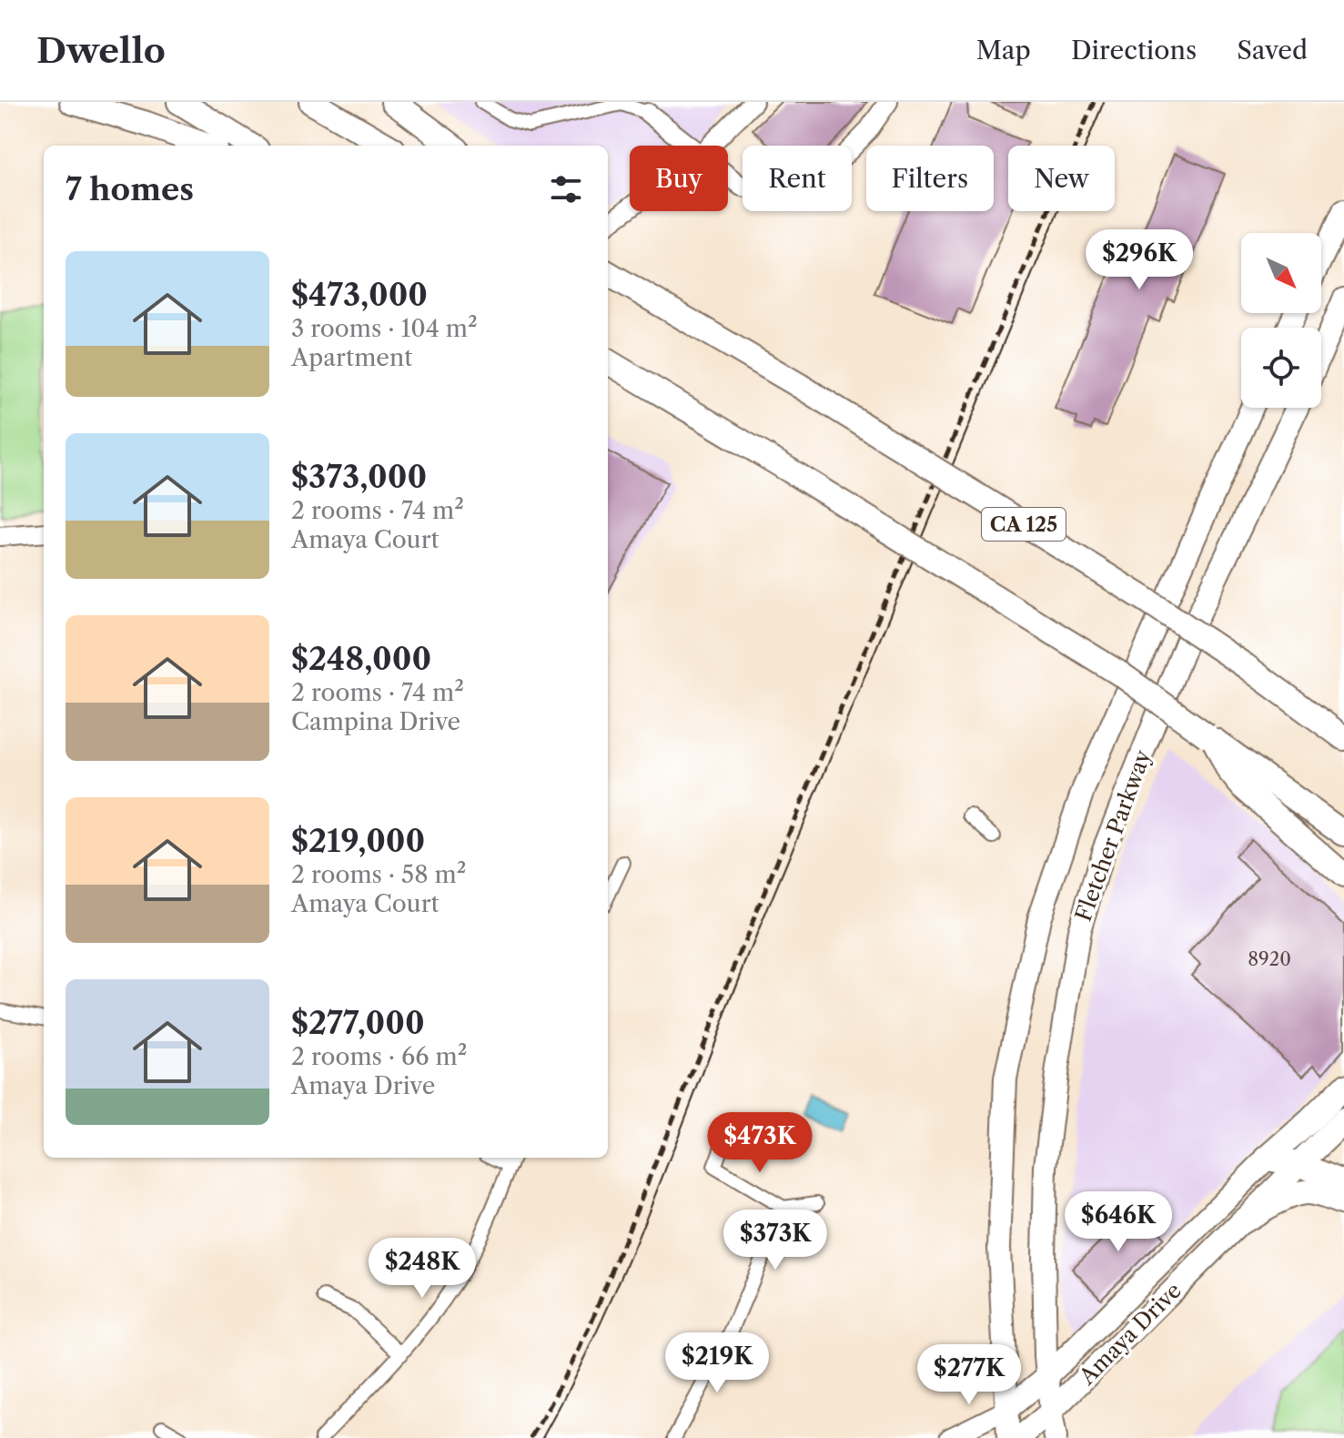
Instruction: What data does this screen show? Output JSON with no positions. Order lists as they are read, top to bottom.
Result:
{
  "streets": {
    "highway": ["CA 125"],
    "main road": ["Fletcher Parkway", "Amaya Drive"]
  },
  "crossings": [
    ["Fletcher Parkway", "Amaya Drive"]
  ],
  "house_numbers": ["8920"],
  "north": "bottom right",
  "page": {
    "header": "Dwello",
    "nav": ["Map", "Directions", "Saved"],
    "chip": [
      "Buy",
      "Rent",
      "Filters",
      "New"
    ],
    "heading": "7 homes",
    "price": [
      "$296K",
      "$473K",
      "$646K",
      "$373K",
      "$248K",
      "$219K",
      "$277K"
    ],
    "list": [
      {
        "name": "$473,000",
        "note": "3 rooms · 104 m² · Apartment"
      },
      {
        "name": "$373,000",
        "note": "2 rooms · 74 m² · Amaya Court"
      },
      {
        "name": "$248,000",
        "note": "2 rooms · 74 m² · Campina Drive"
      },
      {
        "name": "$219,000",
        "note": "2 rooms · 58 m² · Amaya Court"
      },
      {
        "name": "$277,000",
        "note": "2 rooms · 66 m² · Amaya Drive"
      }
    ]
  }
}
